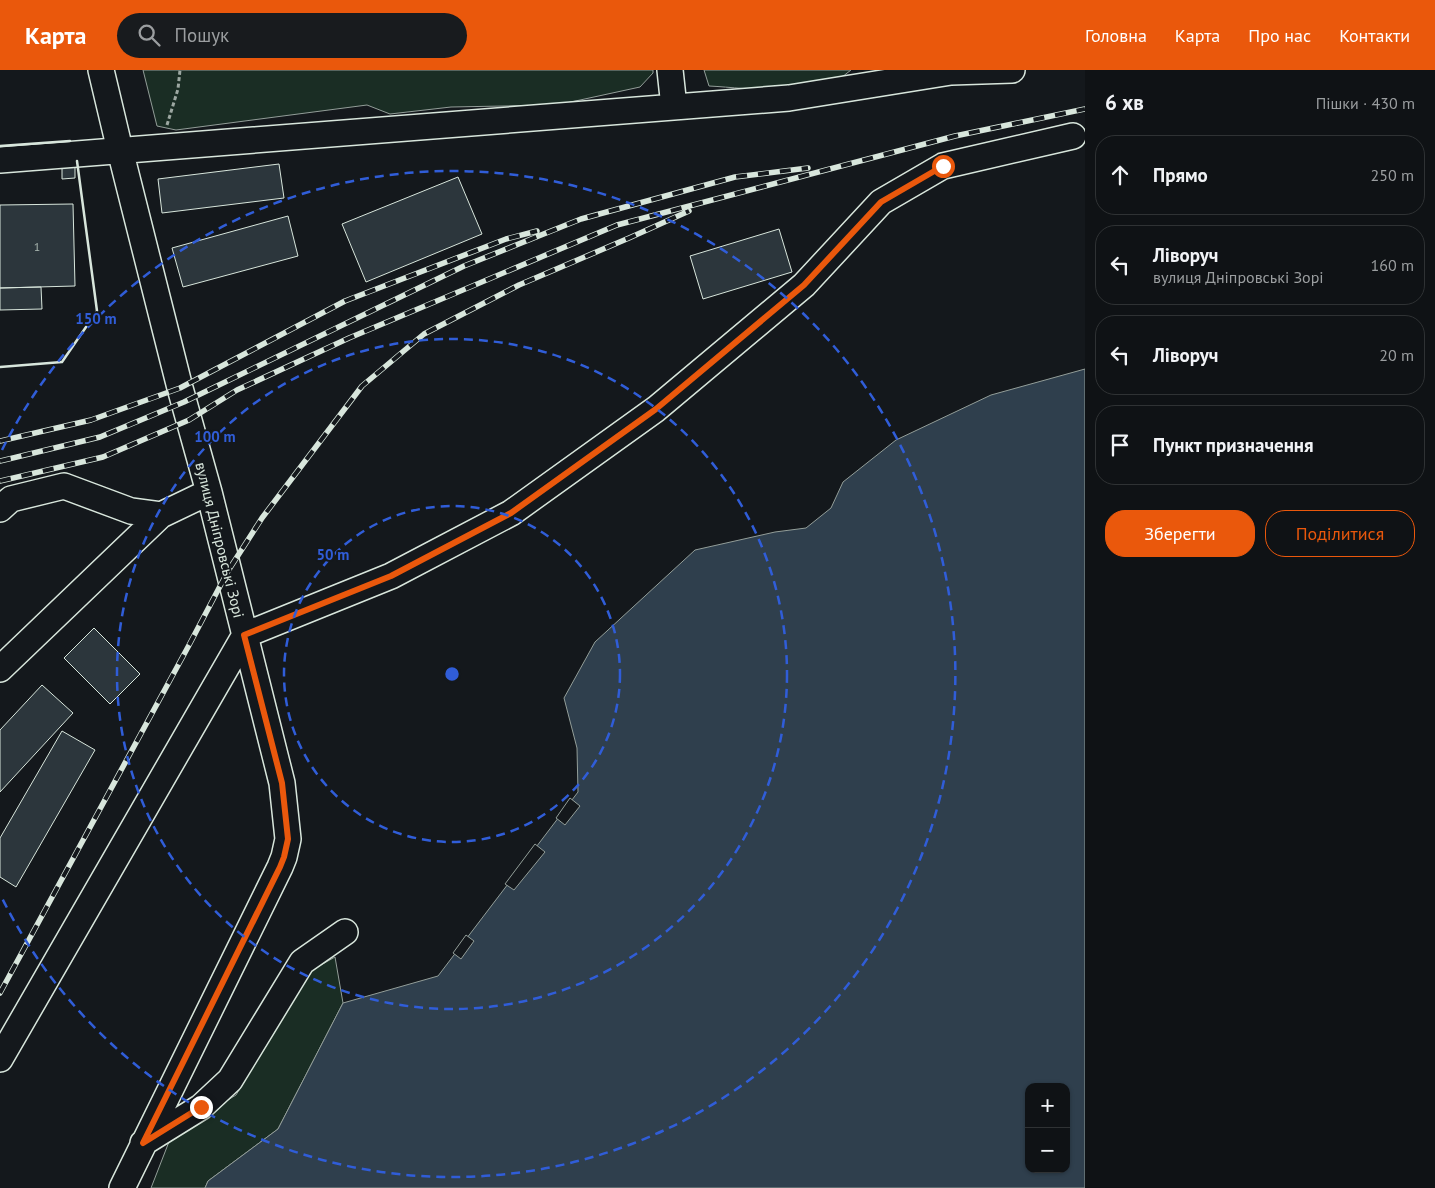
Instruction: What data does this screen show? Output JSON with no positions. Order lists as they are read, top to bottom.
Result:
{
  "streets": {
    "street": ["вулиця Дніпровські Зорі"]
  },
  "house_numbers": ["1"],
  "page": {
    "header": "Карта",
    "search": "Пошук",
    "nav": [
      "Головна",
      "Карта",
      "Про нас",
      "Контакти"
    ],
    "heading": ["6 хв", "Пішки · 430 m"],
    "list": [
      ["Прямо", "250 m"],
      ["Ліворуч", "вулиця Дніпровські Зорі", "160 m"],
      ["Ліворуч", "20 m"],
      "Пункт призначення"
    ],
    "buttons": ["Зберегти", "Поділитися"],
    "map_buttons": ["+", "−"]
  },
  "rings": ["150 m", "100 m", "50 m"]
}
